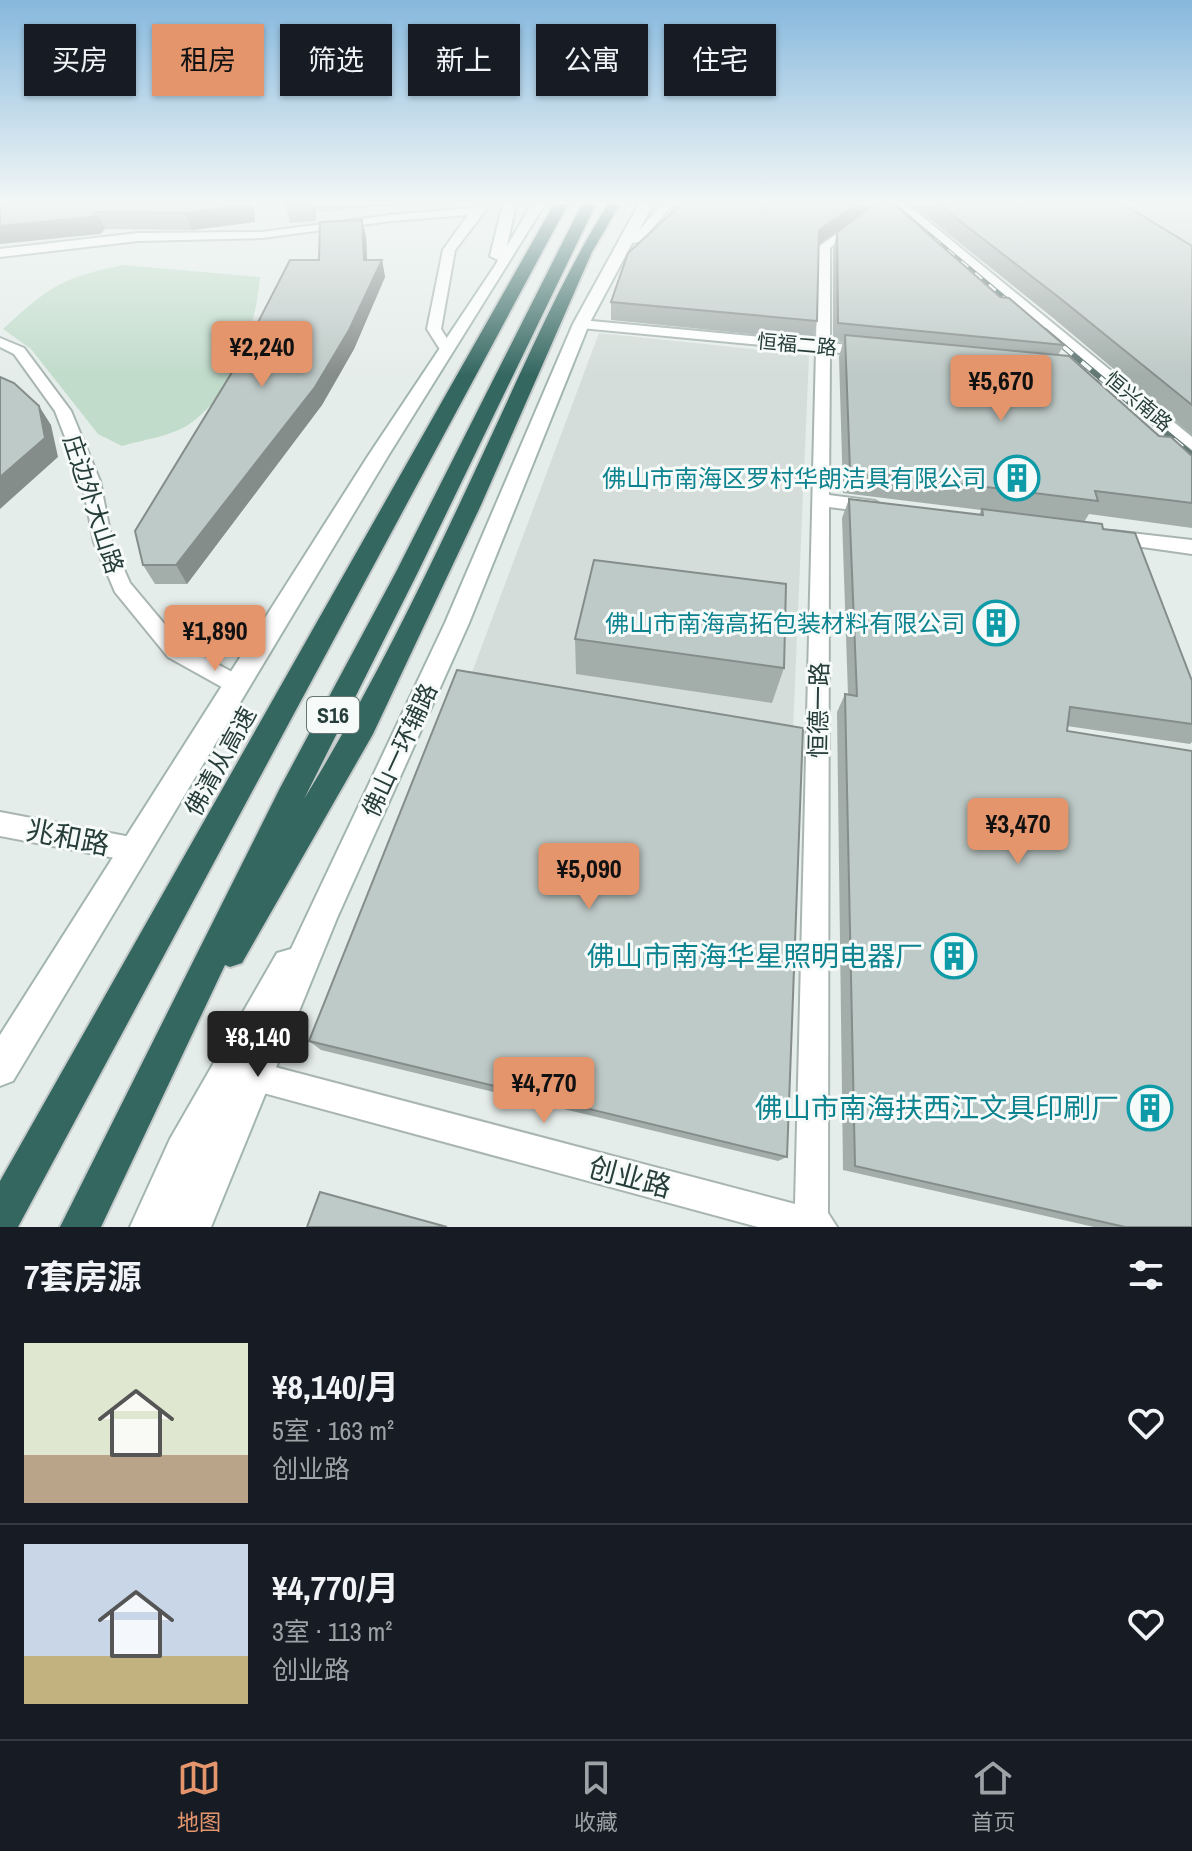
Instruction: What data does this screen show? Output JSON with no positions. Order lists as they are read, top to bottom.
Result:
{
  "streets": {
    "highway": ["S16", "佛清从高速"],
    "main road": ["佛山一环辅路"],
    "street": [
      "恒福二路",
      "恒兴南路",
      "庄边外大山路",
      "恒德一路",
      "兆和路",
      "创业路"
    ]
  },
  "crossings": [
    ["恒福二路", "恒德一路"],
    ["恒福二路", "佛山一环辅路"],
    ["恒德一路", "创业路"],
    ["佛山一环辅路", "创业路"]
  ],
  "places": {
    "building": [
      "佛山市南海区罗村华朗洁具有限公司",
      "佛山市南海高拓包装材料有限公司",
      "佛山市南海华星照明电器厂",
      "佛山市南海扶西江文具印刷厂"
    ]
  },
  "page": {
    "chip": [
      "买房",
      "租房",
      "筛选",
      "新上",
      "公寓",
      "住宅"
    ],
    "price": [
      "¥2,240",
      "¥5,670",
      "¥1,890",
      "¥3,470",
      "¥5,090",
      "¥8,140",
      "¥4,770"
    ],
    "heading": "7套房源",
    "list": [
      {
        "name": "¥8,140/月",
        "note": "5室 · 163 m² · 创业路"
      },
      {
        "name": "¥4,770/月",
        "note": "3室 · 113 m² · 创业路"
      }
    ],
    "tabs": ["地图", "收藏", "首页"]
  }
}
